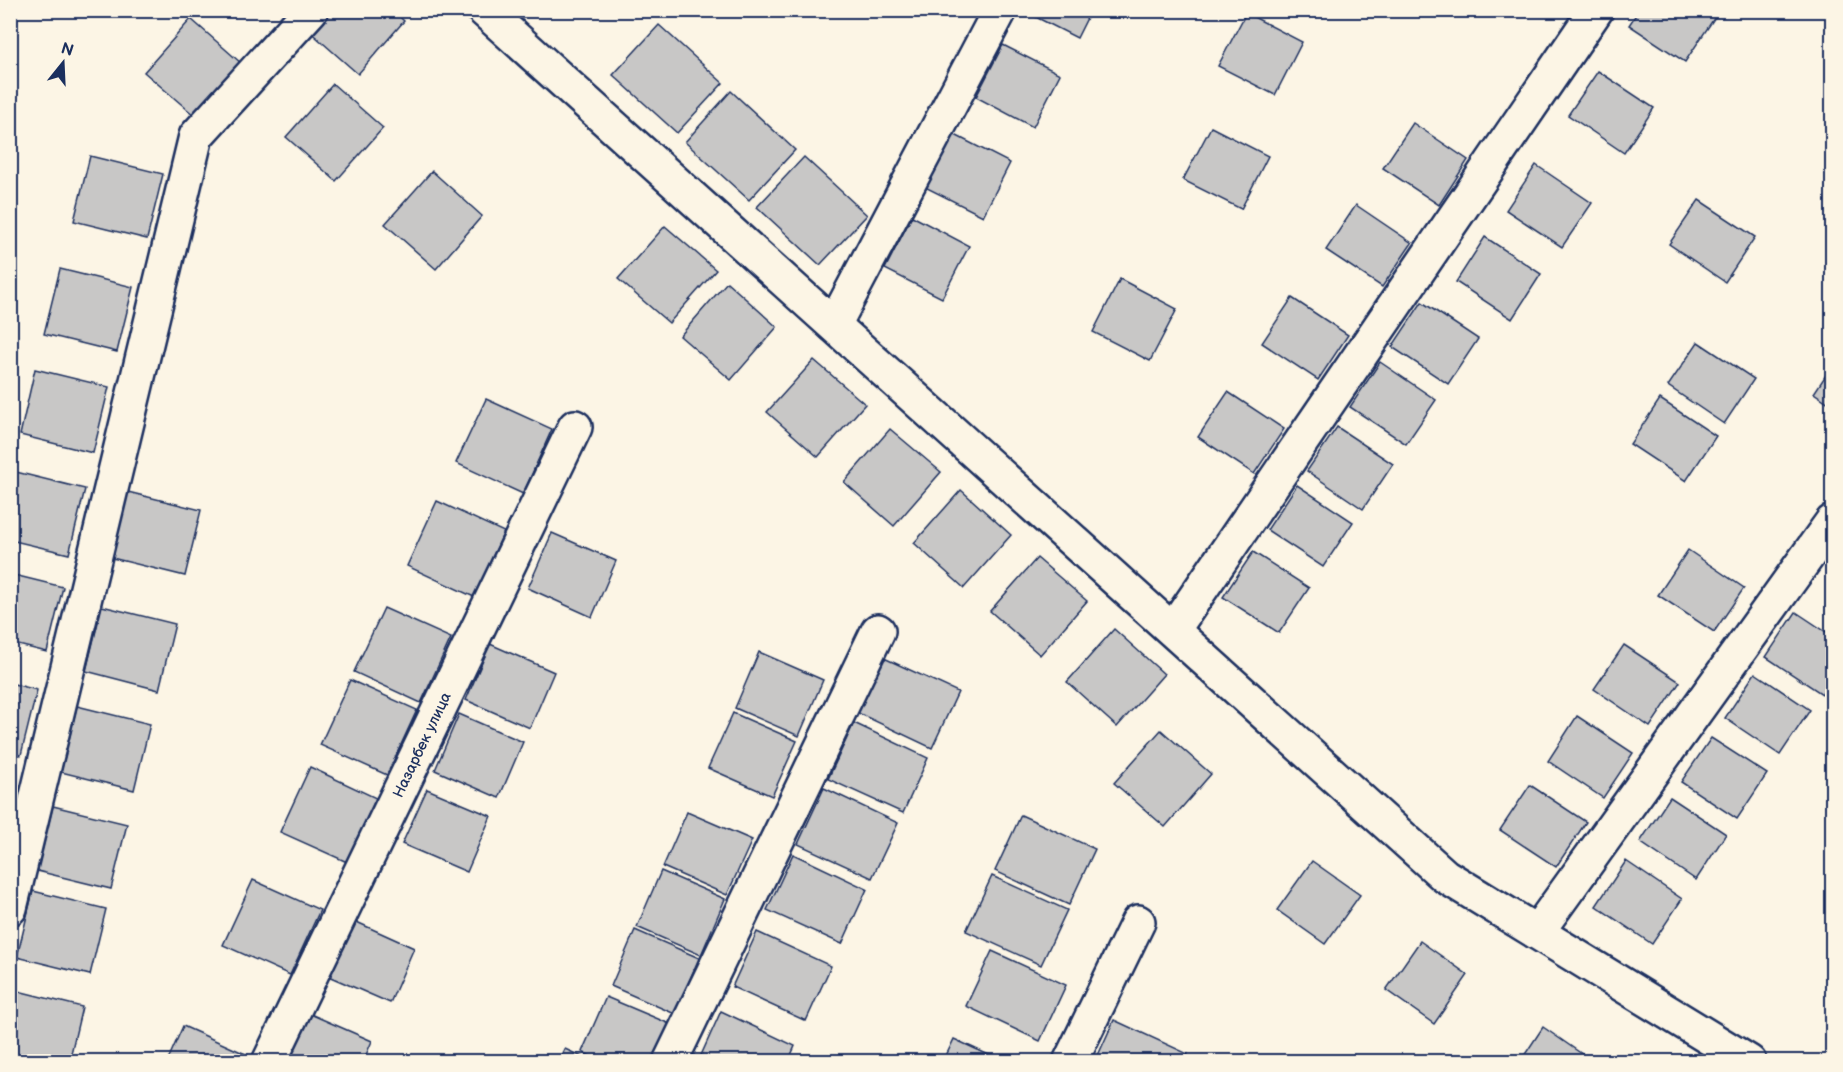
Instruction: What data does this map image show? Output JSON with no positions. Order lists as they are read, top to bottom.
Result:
{
  "streets": {
    "street": ["Назарбек улица"]
  },
  "north": "top"
}
